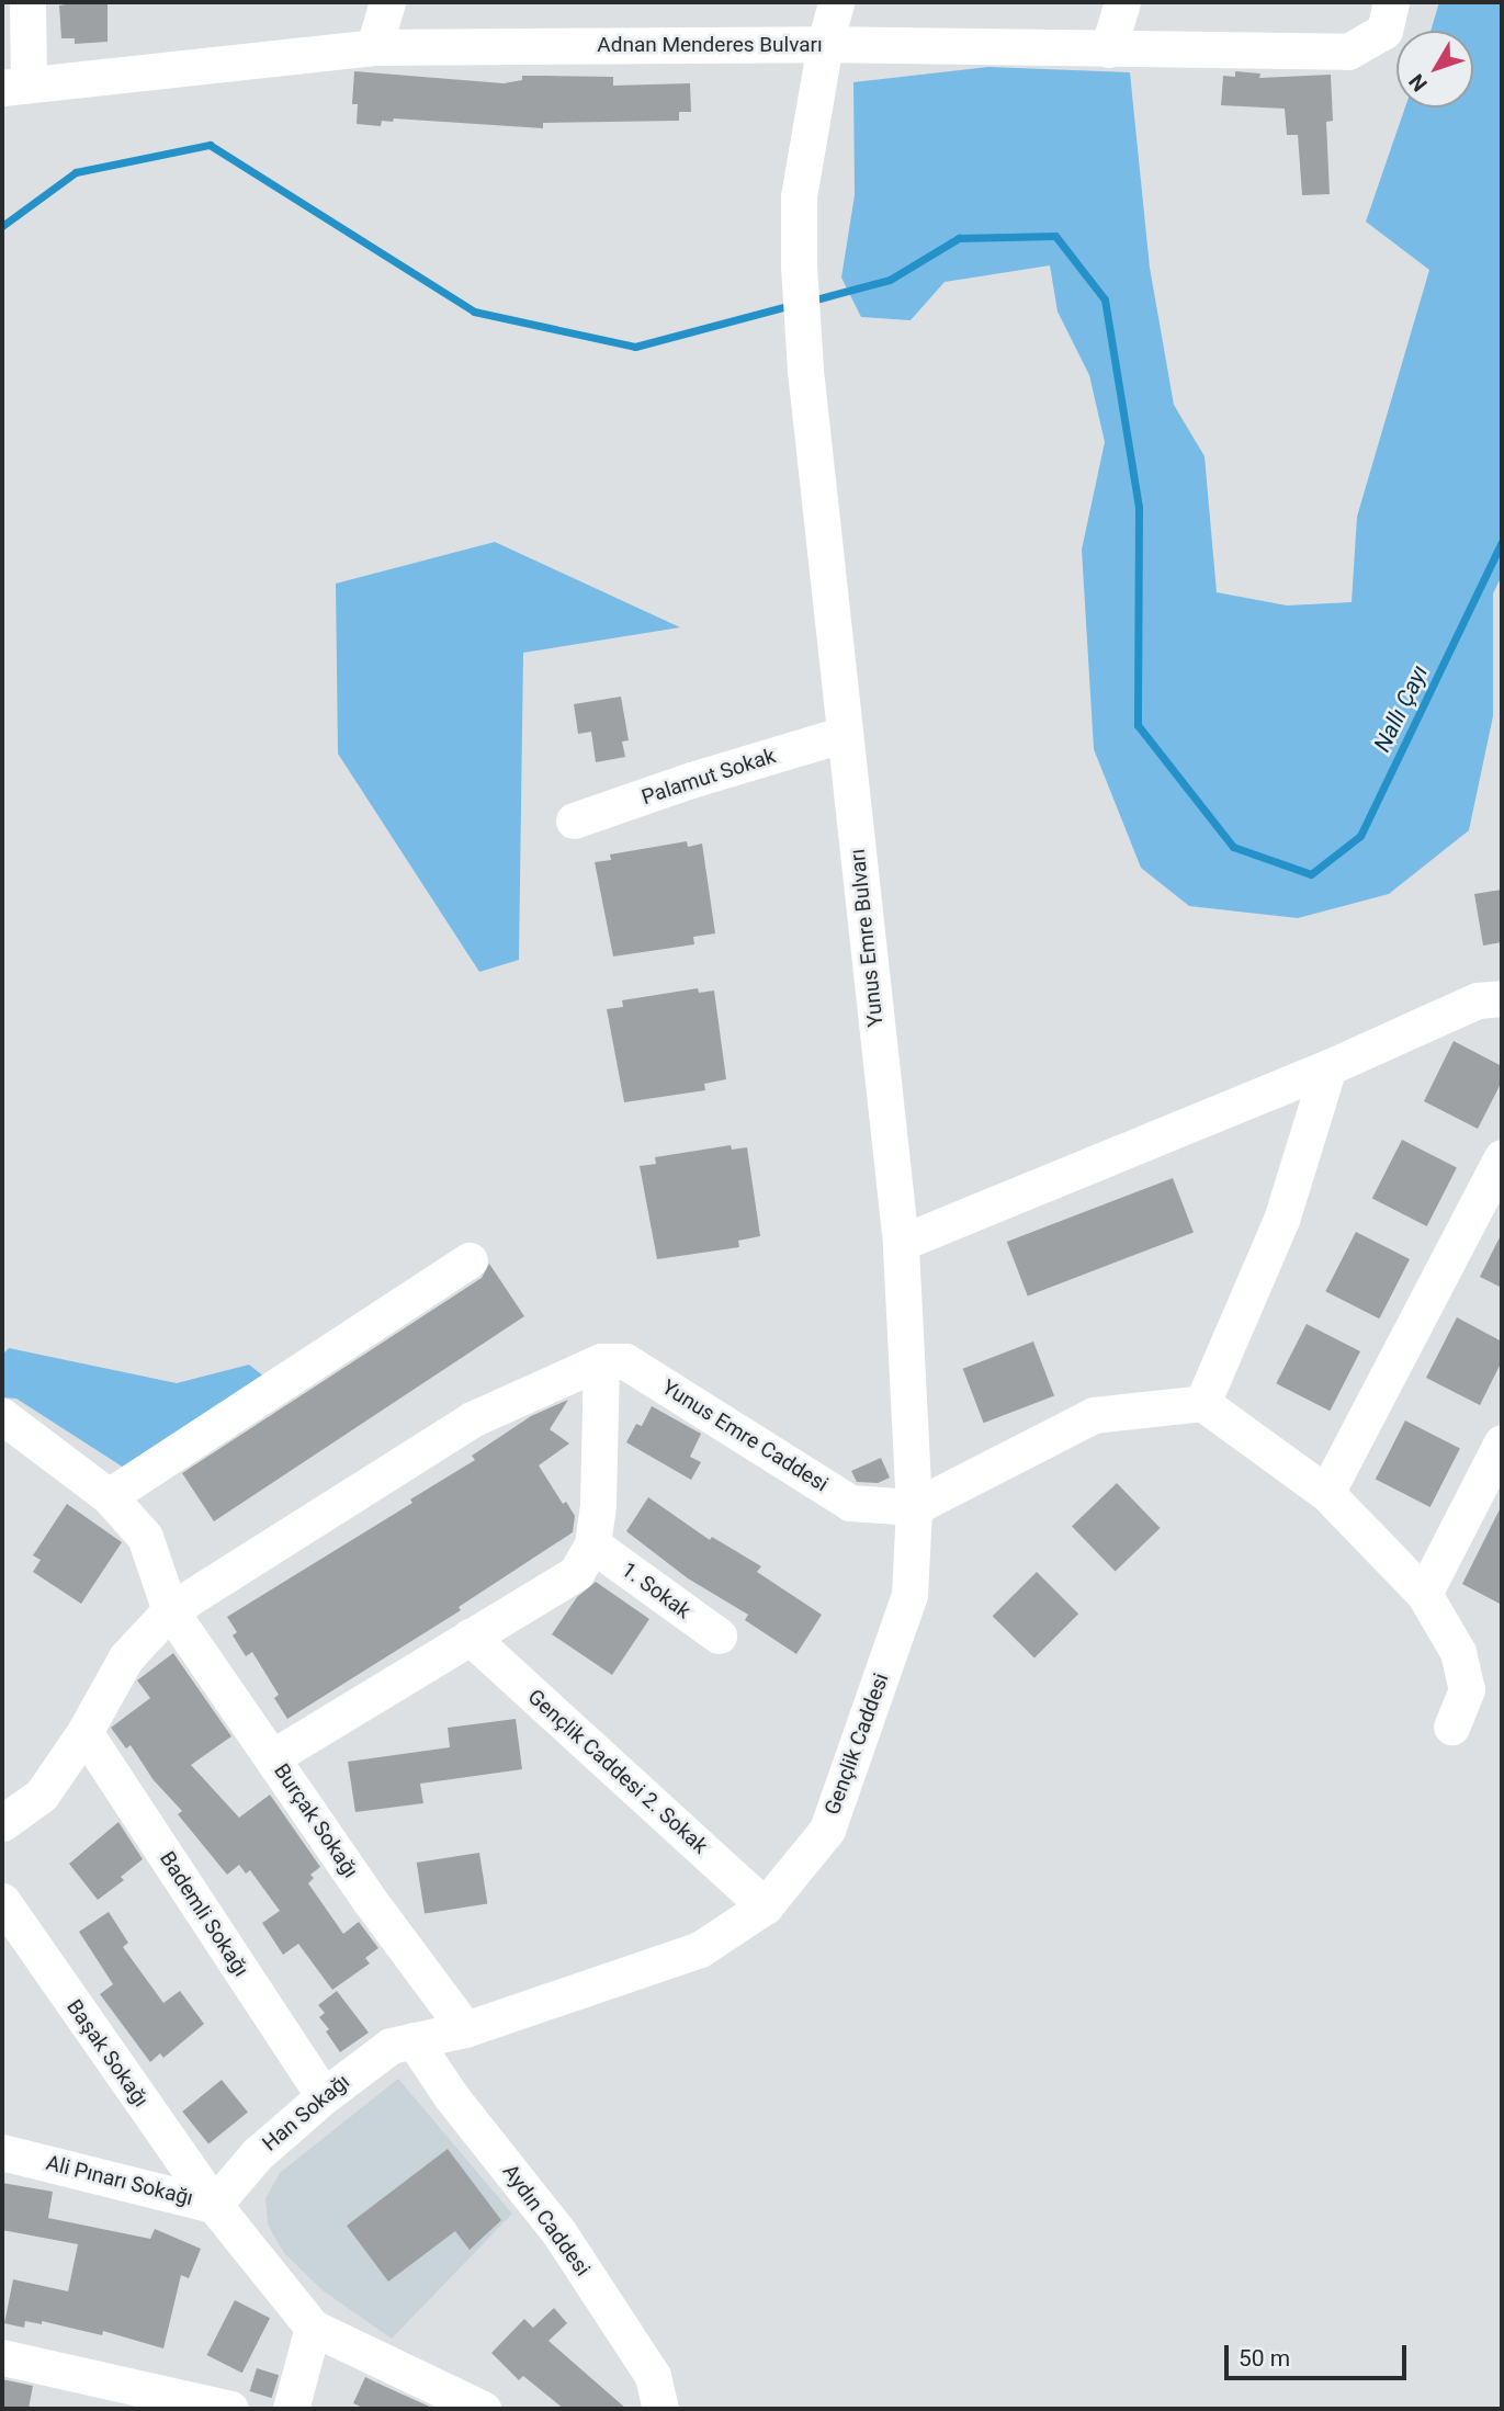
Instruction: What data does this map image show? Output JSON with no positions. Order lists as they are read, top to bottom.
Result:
{
  "streets": {
    "street": [
      "Adnan Menderes Bulvarı",
      "Palamut Sokak",
      "Yunus Emre Bulvarı",
      "Yunus Emre Caddesi",
      "1. Sokak",
      "Gençlik Caddesi",
      "Gençlik Caddesi 2. Sokak",
      "Burçak Sokağı",
      "Bademli Sokağı",
      "Başak Sokağı",
      "Han Sokağı",
      "Ali Pınarı Sokağı",
      "Aydın Caddesi"
    ]
  },
  "crossings": [
    ["Adnan Menderes Bulvarı", "Yunus Emre Bulvarı"],
    ["Palamut Sokak", "Yunus Emre Bulvarı"],
    ["Yunus Emre Bulvarı", "Yunus Emre Caddesi"],
    ["Yunus Emre Bulvarı", "Gençlik Caddesi"],
    ["Yunus Emre Caddesi", "Gençlik Caddesi"],
    ["Gençlik Caddesi", "Gençlik Caddesi 2. Sokak"],
    ["Gençlik Caddesi", "Burçak Sokağı"],
    ["Gençlik Caddesi", "Han Sokağı"],
    ["Gençlik Caddesi", "Aydın Caddesi"],
    ["Bademli Sokağı", "Han Sokağı"],
    ["Başak Sokağı", "Han Sokağı"],
    ["Başak Sokağı", "Ali Pınarı Sokağı"],
    ["Han Sokağı", "Ali Pınarı Sokağı"],
    ["Han Sokağı", "Aydın Caddesi"]
  ],
  "water": ["Nallı Çayı"],
  "scale_bar": "50 m",
  "north": "bottom left"
}
